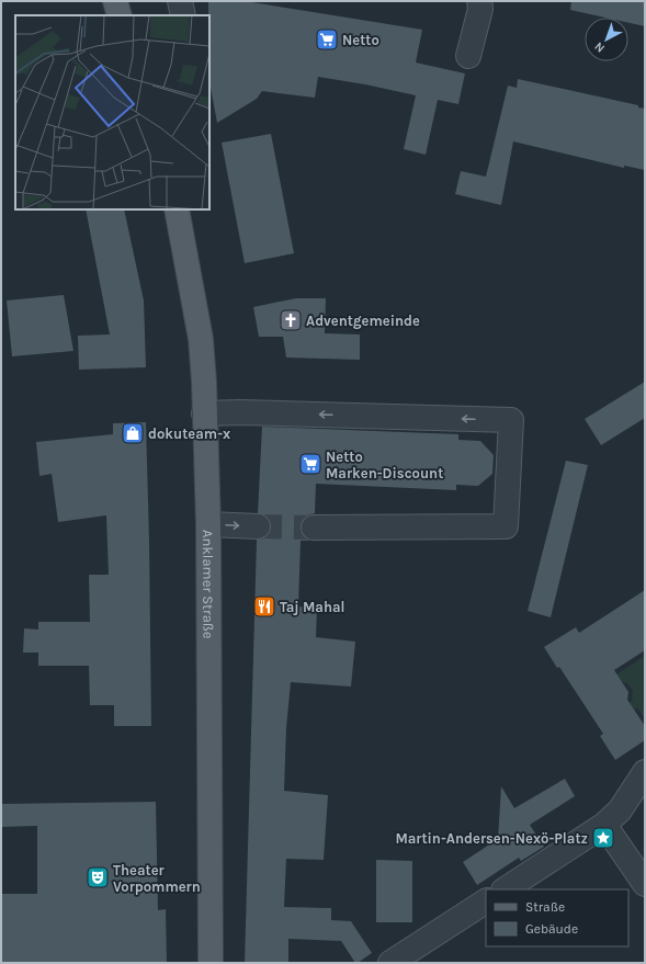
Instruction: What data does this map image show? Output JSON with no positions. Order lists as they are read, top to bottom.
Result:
{
  "streets": {
    "main road": ["Anklamer Straße"]
  },
  "places": {
    "supermarket": ["Netto", "Netto Marken-Discount"],
    "church": ["Adventgemeinde"],
    "shop": ["dokuteam-x"],
    "restaurant": ["Taj Mahal"],
    "place": ["Martin-Andersen-Nexö-Platz"],
    "theatre": ["Theater Vorpommern"]
  },
  "legend": ["Straße", "Gebäude"],
  "north": "bottom left"
}
